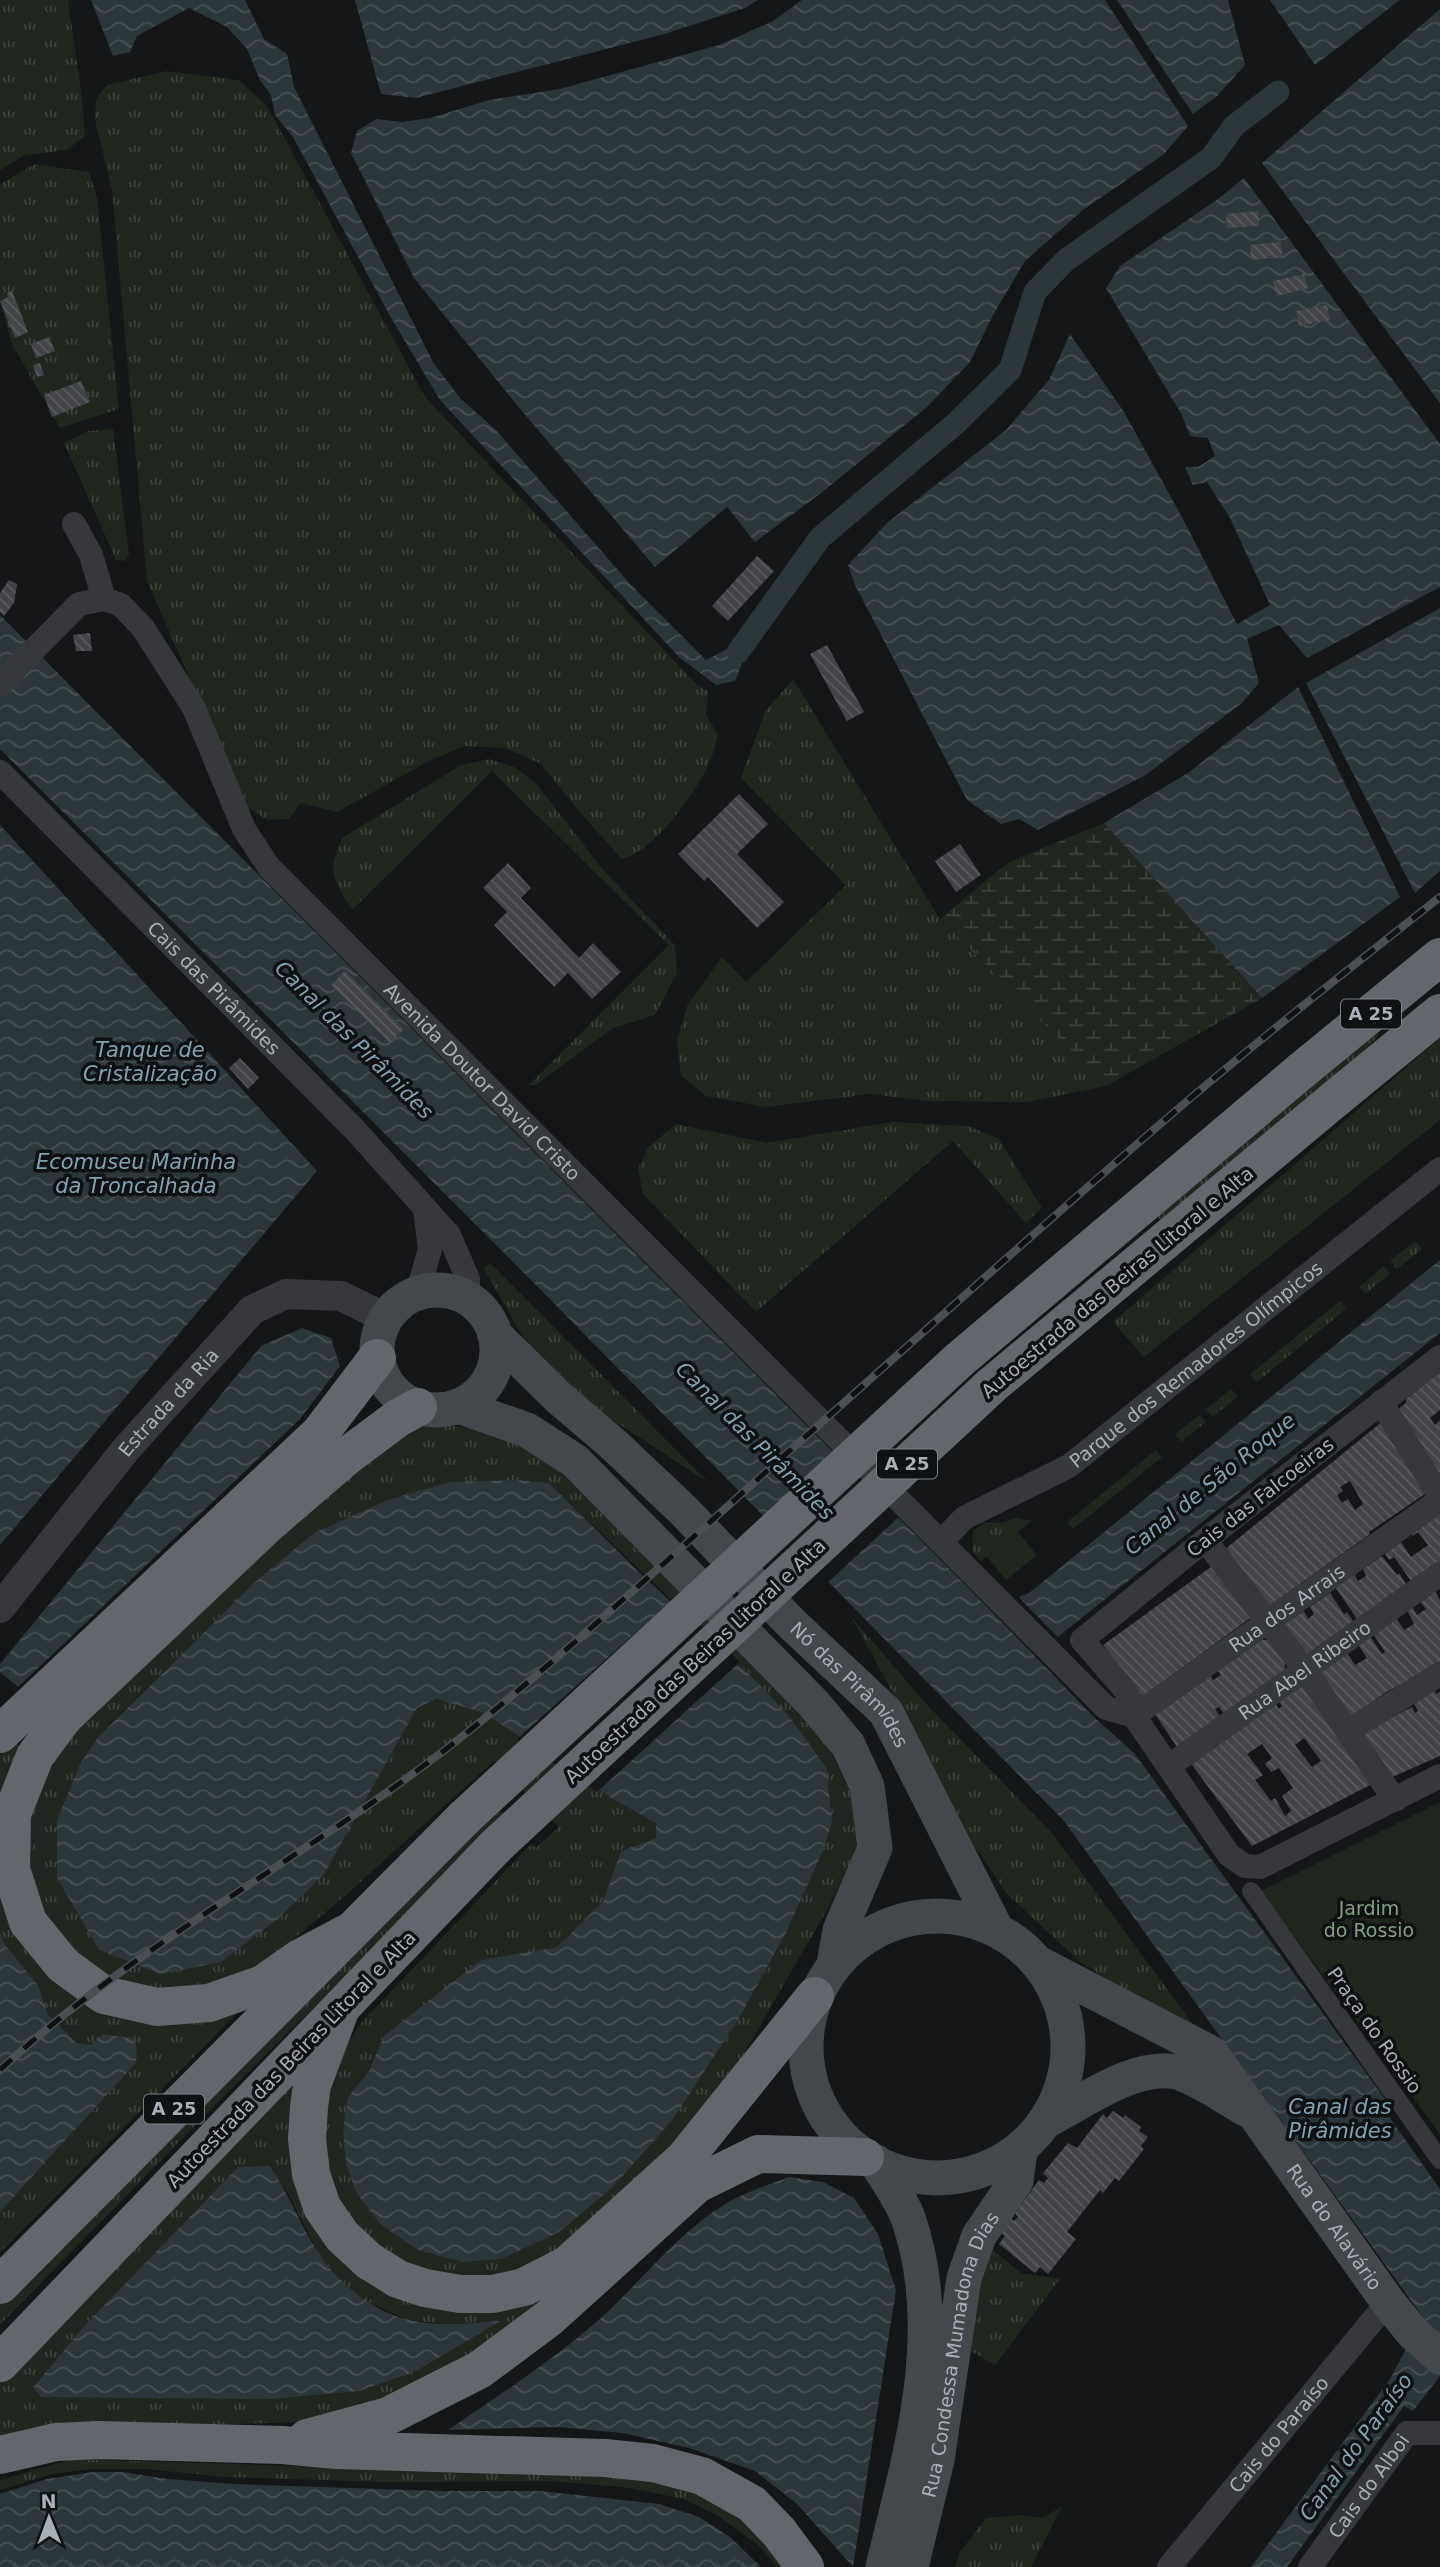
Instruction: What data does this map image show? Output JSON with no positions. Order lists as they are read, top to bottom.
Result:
{
  "streets": {
    "highway": ["A 25", "Autoestrada das Beiras Litoral e Alta"],
    "main road": ["Nó das Pirâmides", "Rua do Alavário", "Rua Condessa Mumadona Dias"],
    "street": [
      "Cais das Pirâmides",
      "Avenida Doutor David Cristo",
      "Parque dos Remadores Olímpicos",
      "Estrada da Ria",
      "Cais das Falcoeiras",
      "Rua dos Arrais",
      "Rua Abel Ribeiro",
      "Praça do Rossio",
      "Cais do Paraíso",
      "Cais do Alboi"
    ]
  },
  "crossings": [
    ["Cais das Pirâmides", "Estrada da Ria"],
    ["Cais das Pirâmides", "Nó das Pirâmides"],
    ["Avenida Doutor David Cristo", "Parque dos Remadores Olímpicos"],
    ["Avenida Doutor David Cristo", "Cais das Falcoeiras"],
    ["Avenida Doutor David Cristo", "Rua dos Arrais"],
    ["Estrada da Ria", "Nó das Pirâmides"],
    ["Cais das Falcoeiras", "Rua dos Arrais"],
    ["Rua do Alavário", "Cais do Paraíso"]
  ],
  "water": [
    "Canal das Pirâmides",
    "Tanque de Cristalização",
    "Ecomuseu Marinha da Troncalhada",
    "Canal de São Roque",
    "Canal do Paraíso"
  ],
  "parks": ["Jardim do Rossio"],
  "north": "top"
}
